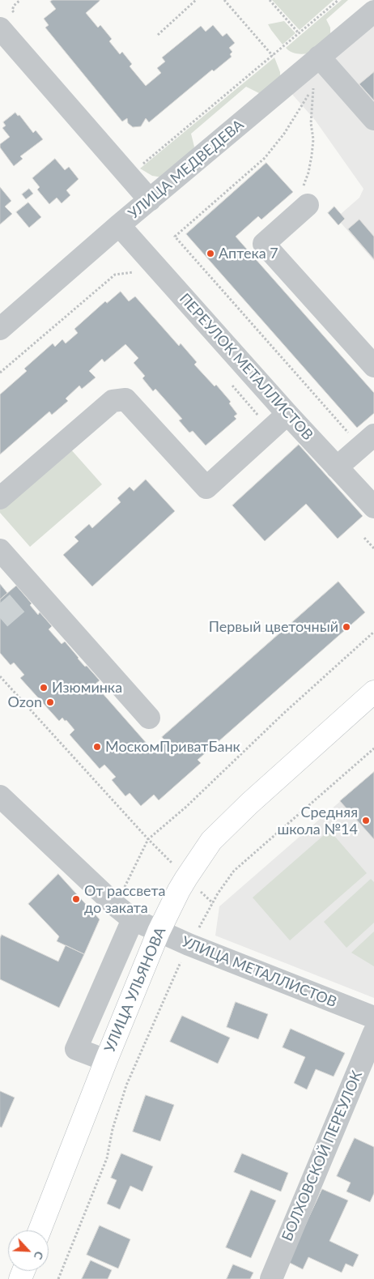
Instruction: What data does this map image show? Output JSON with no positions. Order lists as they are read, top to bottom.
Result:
{
  "streets": {
    "main road": ["УЛИЦА УЛЬЯНОВА"],
    "street": [
      "УЛИЦА МЕДВЕДЕВА",
      "ПЕРЕУЛОК МЕТАЛЛИСТОВ",
      "УЛИЦА МЕТАЛЛИСТОВ",
      "БОЛХОВСКОЙ ПЕРЕУЛОК"
    ]
  },
  "crossings": [
    ["УЛИЦА МЕДВЕДЕВА", "ПЕРЕУЛОК МЕТАЛЛИСТОВ"],
    ["УЛИЦА МЕТАЛЛИСТОВ", "УЛИЦА УЛЬЯНОВА"]
  ],
  "places": [
    "Аптека 7",
    "Первый цветочный",
    "Изюминка",
    "Ozon",
    "МоскомПриватБанк",
    "Средняя школа №14",
    "От рассвета до заката"
  ],
  "north": "bottom right"
}
